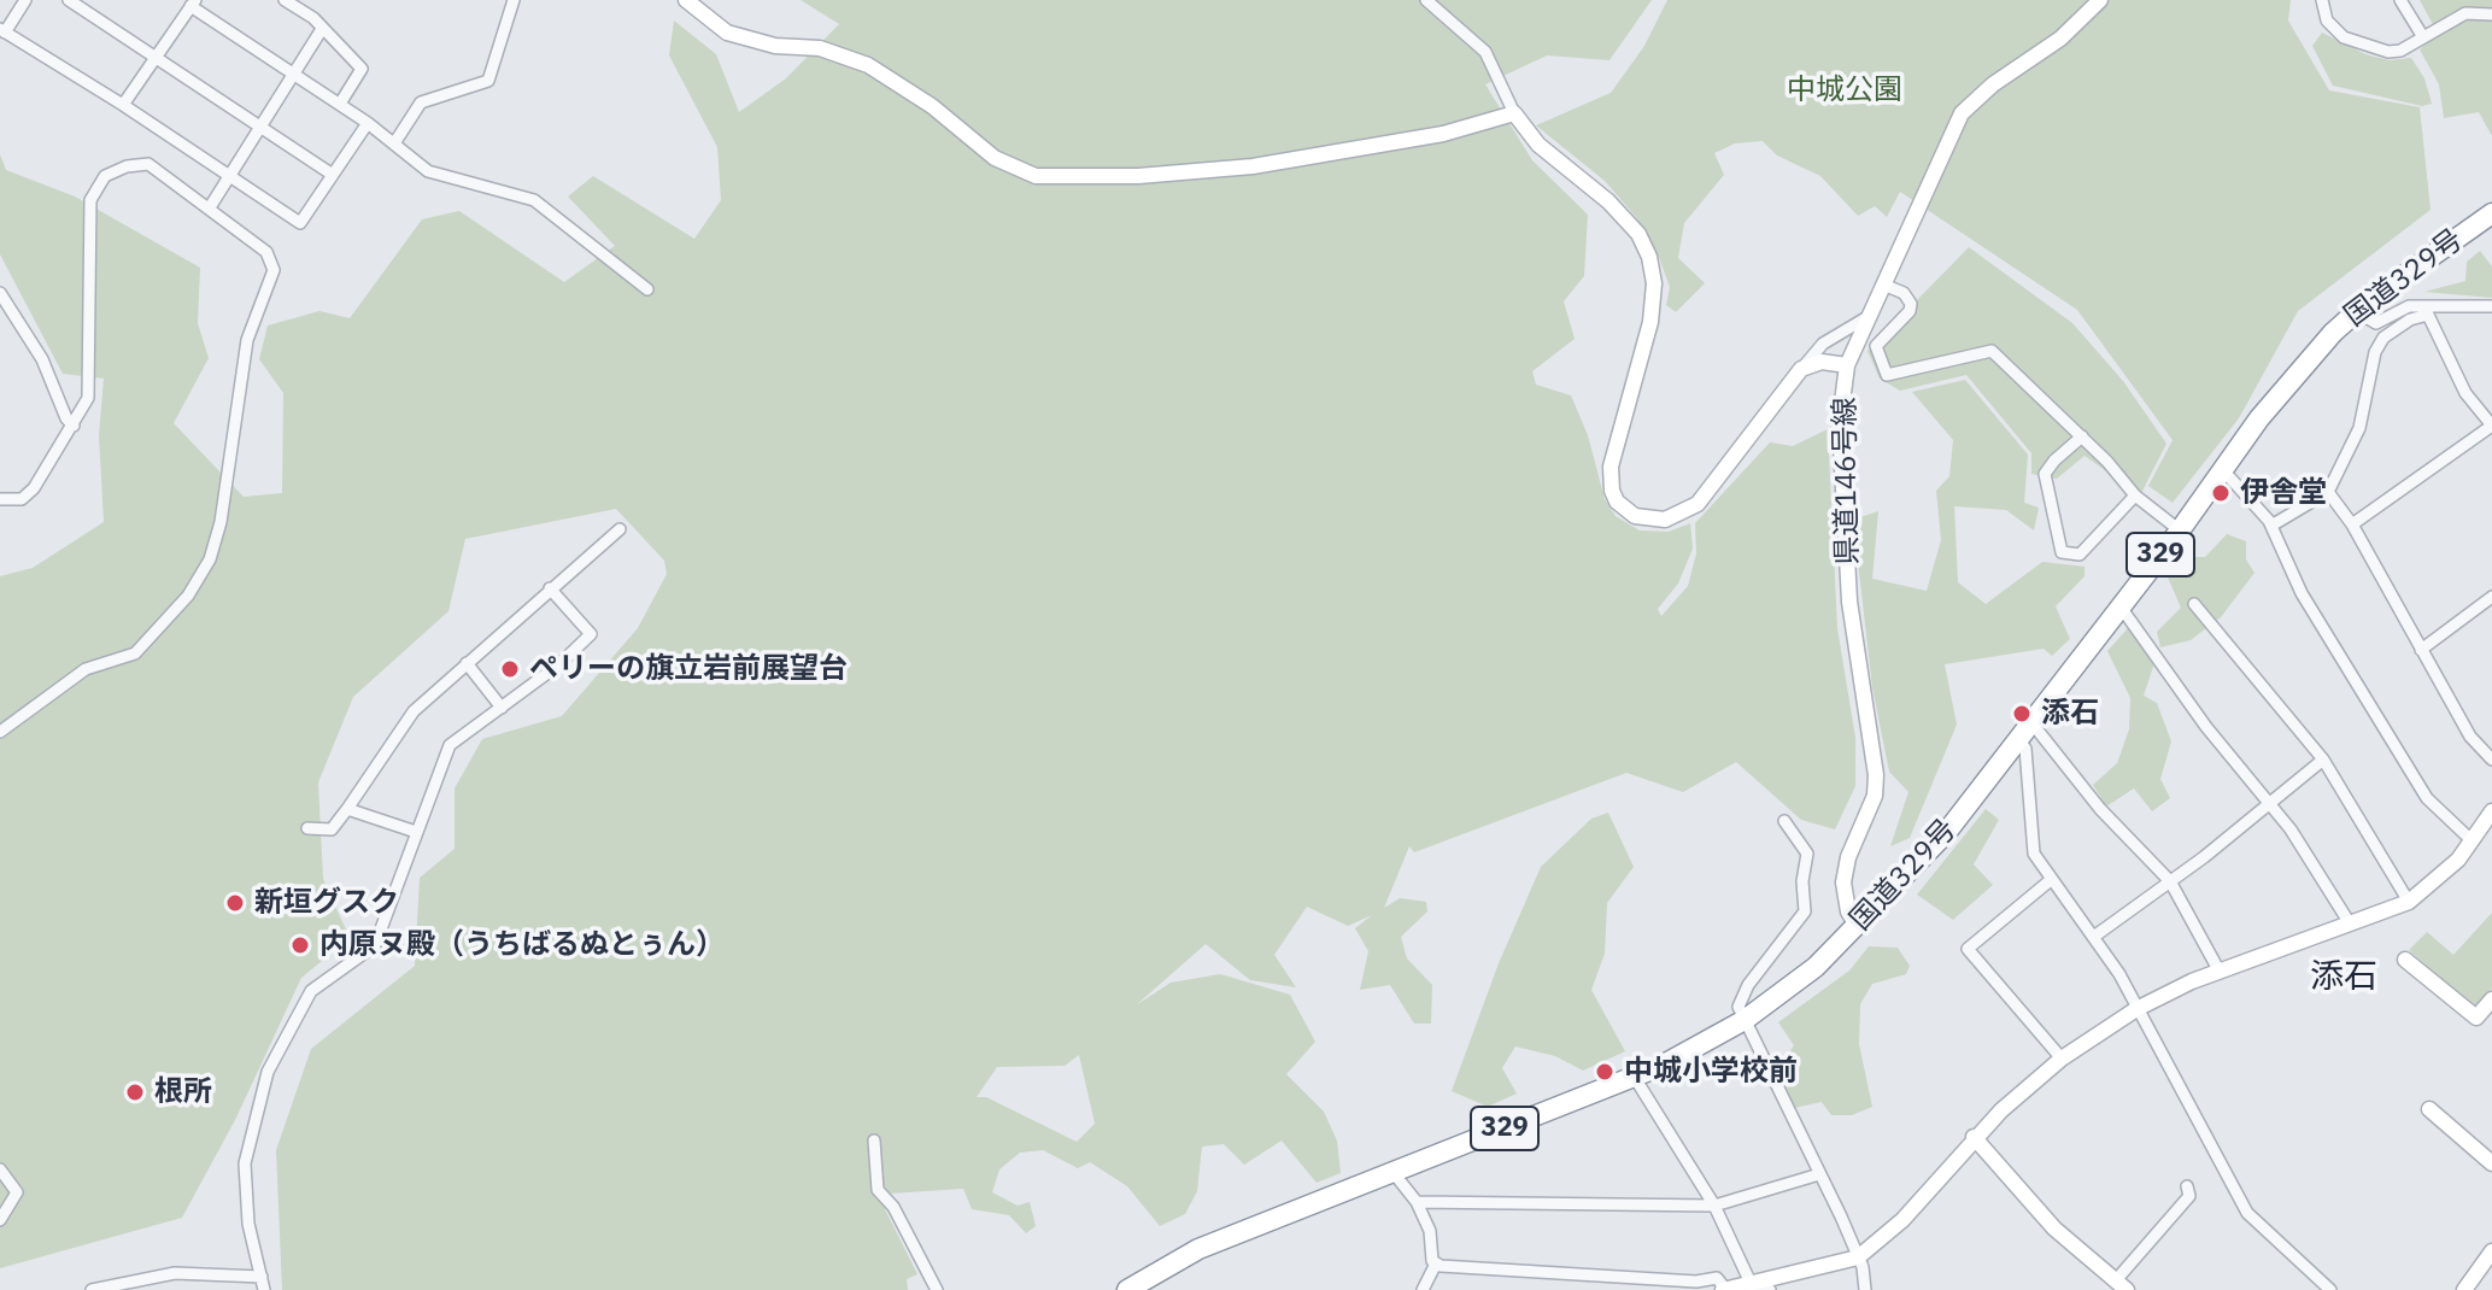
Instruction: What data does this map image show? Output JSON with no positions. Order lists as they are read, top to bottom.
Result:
{
  "streets": {
    "highway": ["国道329号", "329"],
    "street": ["県道146号線"]
  },
  "crossings": [
    ["国道329号", "県道146号線"]
  ],
  "districts": ["添石"],
  "parks": ["中城公園"],
  "places": [
    "伊舎堂",
    "ペリーの旗立岩前展望台",
    "添石",
    "新垣グスク",
    "内原ヌ殿（うちばるぬとぅん）",
    "中城小学校前",
    "根所"
  ]
}
